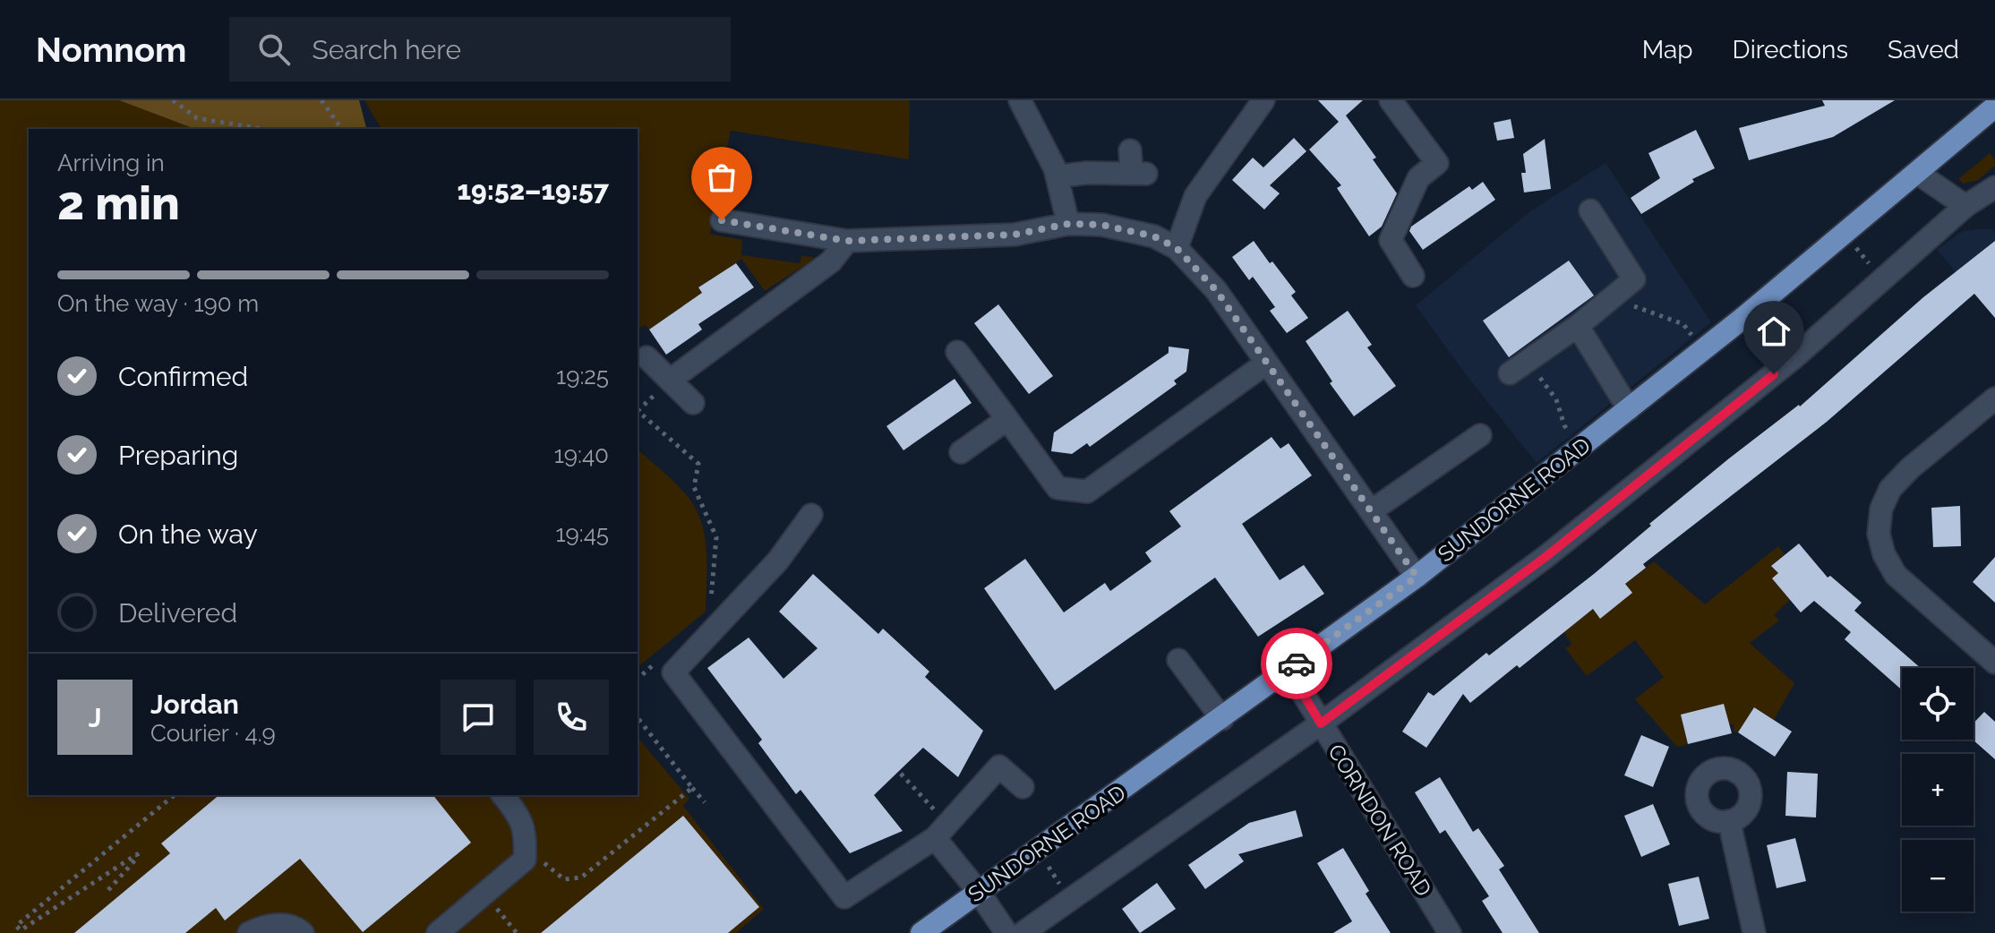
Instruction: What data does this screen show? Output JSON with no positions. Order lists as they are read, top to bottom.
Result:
{
  "streets": {
    "main road": ["SUNDORNE ROAD"],
    "street": ["CORNDON ROAD"]
  },
  "crossings": [
    ["SUNDORNE ROAD", "CORNDON ROAD"]
  ],
  "page": {
    "header": "Nomnom",
    "search": "Search here",
    "nav": ["Map", "Directions", "Saved"],
    "heading": ["2 min", "Arriving in", "19:52–19:57"],
    "panel": ["Jordan", "Courier · 4.9"],
    "bar": "On the way · 190 m",
    "list": [
      ["Confirmed", "19:25"],
      ["Preparing", "19:40"],
      ["On the way", "19:45"],
      "Delivered"
    ],
    "map_buttons": ["+", "−"],
    "round": "J"
  }
}
